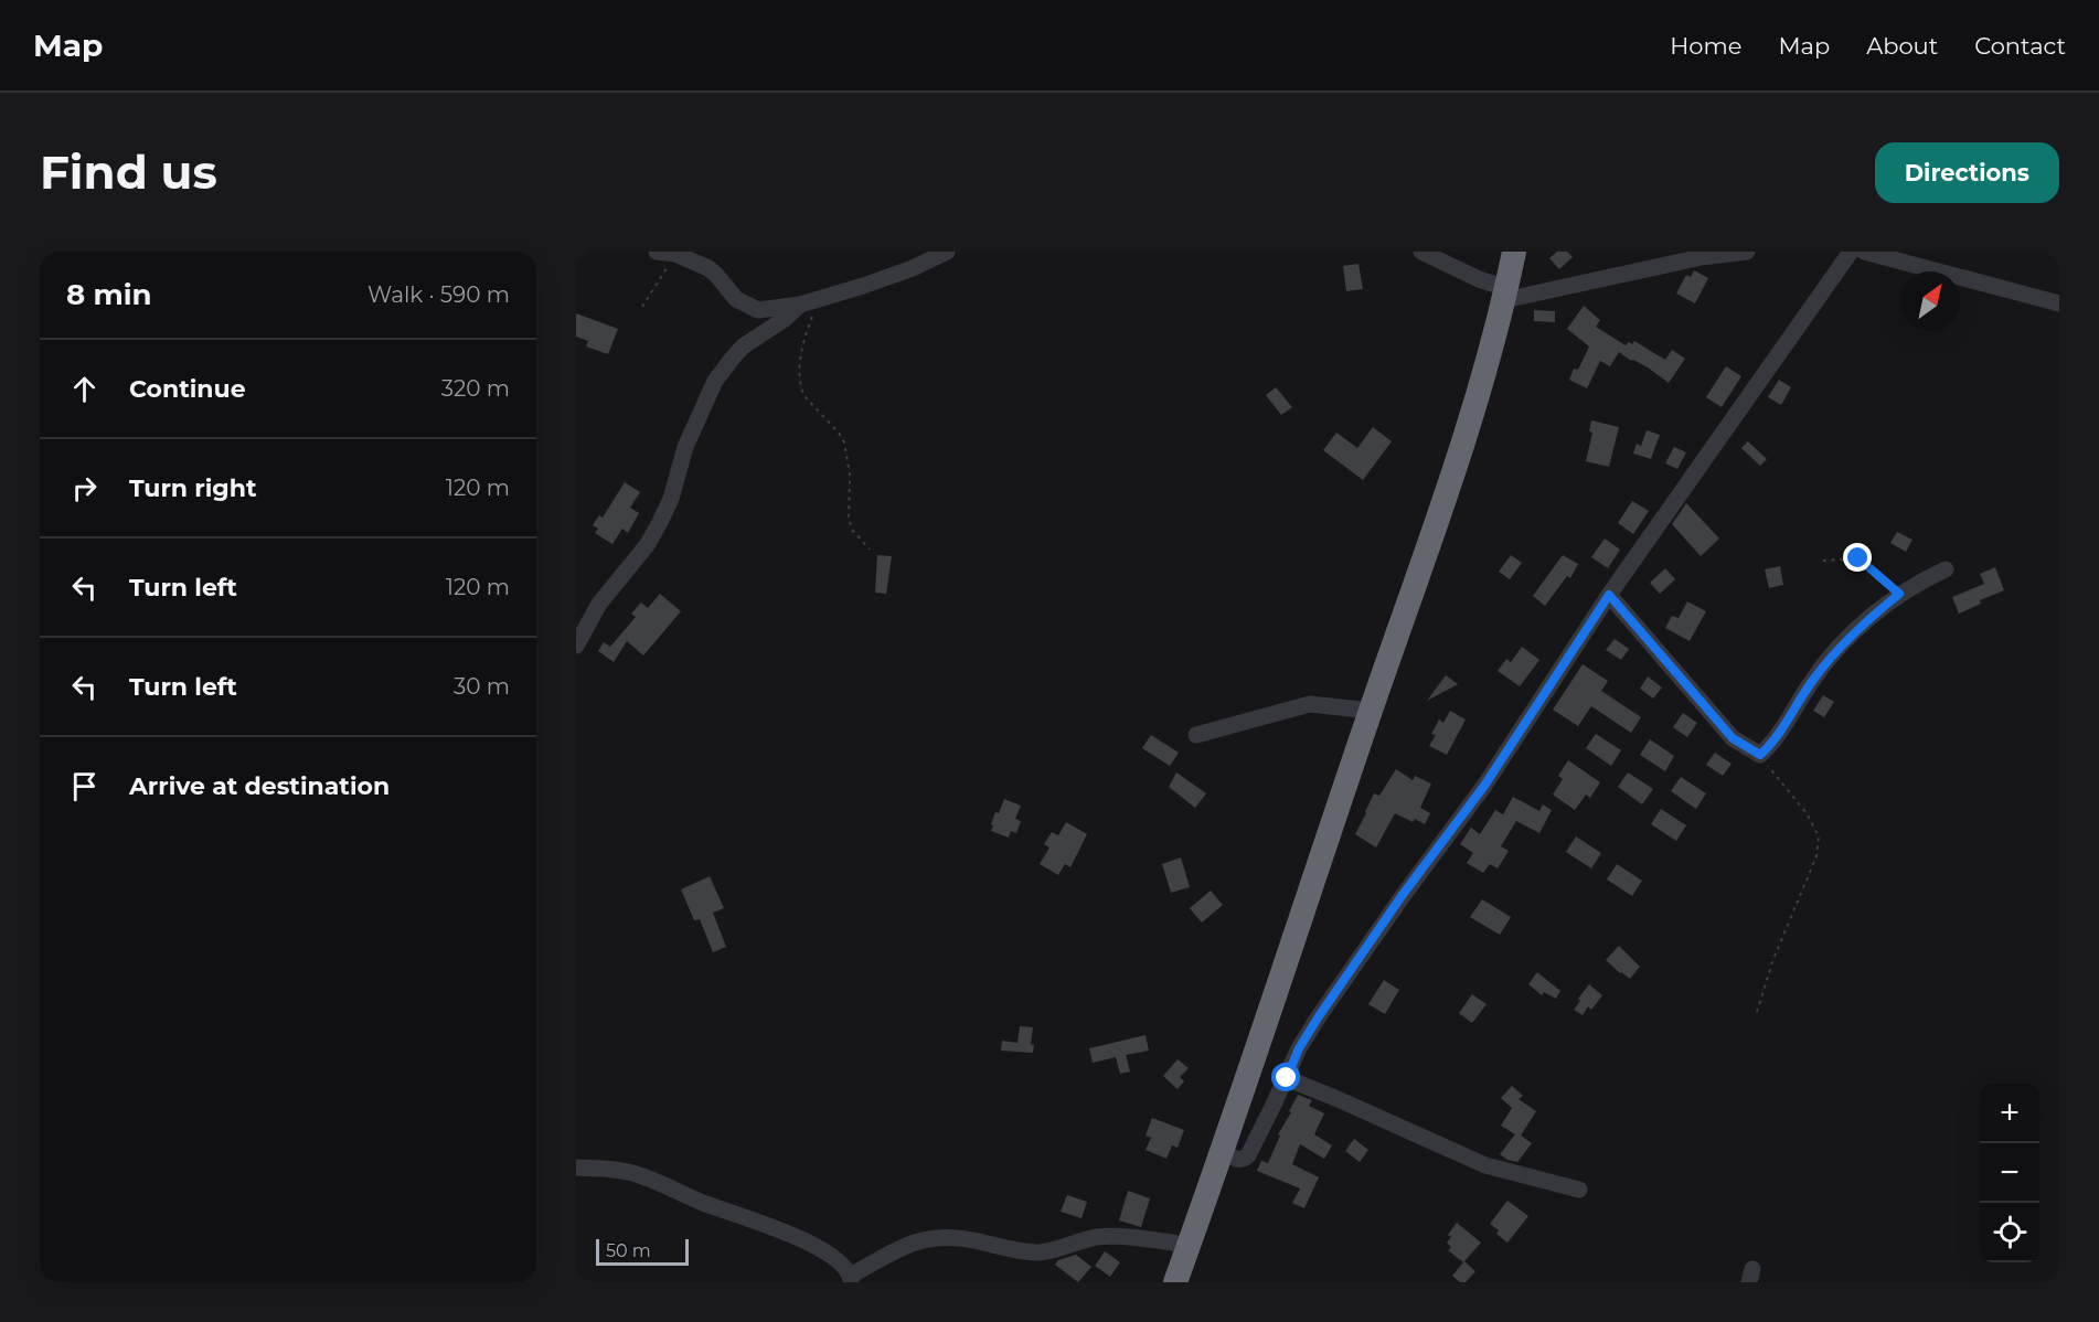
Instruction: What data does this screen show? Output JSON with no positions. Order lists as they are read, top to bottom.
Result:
{
  "scale_bar": "50 m",
  "north": "top right",
  "page": {
    "header": "Map",
    "nav": [
      "Home",
      "Map",
      "About",
      "Contact"
    ],
    "buttons": "Directions",
    "title": "Find us",
    "heading": ["8 min", "Walk · 590 m"],
    "list": [
      ["Continue", "320 m"],
      ["Turn right", "120 m"],
      ["Turn left", "120 m"],
      ["Turn left", "30 m"],
      "Arrive at destination"
    ],
    "map_buttons": ["+", "−"],
    "scale": "50 m"
  }
}
